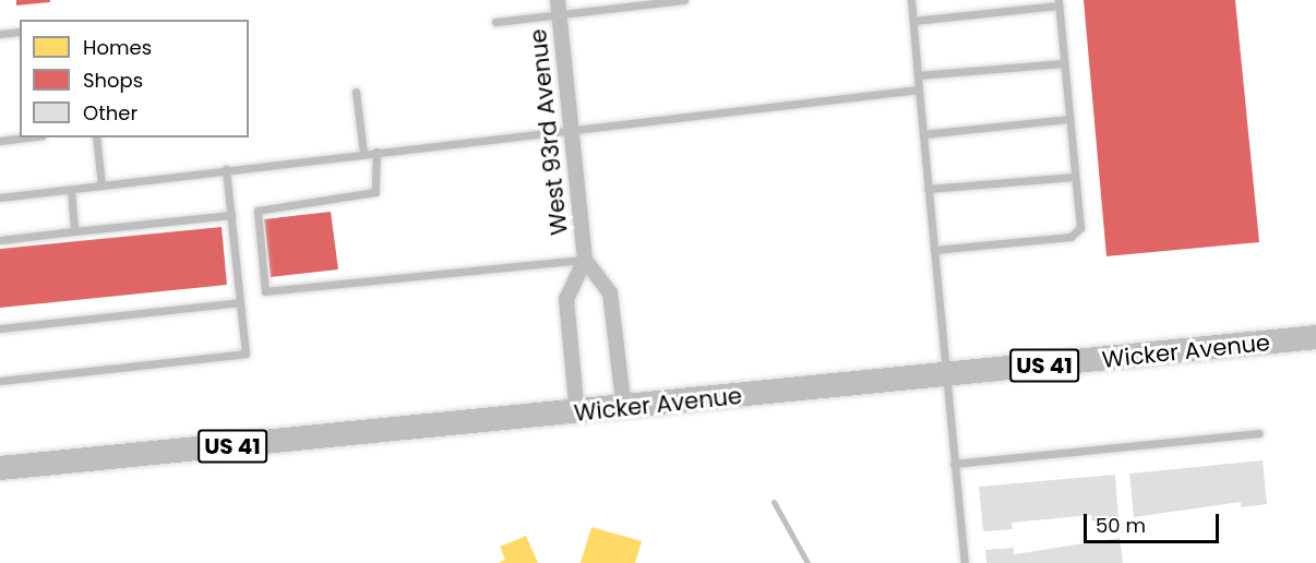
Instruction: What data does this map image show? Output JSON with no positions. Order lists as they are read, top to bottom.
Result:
{
  "streets": {
    "highway": ["Wicker Avenue", "US 41"],
    "street": ["West 93rd Avenue"]
  },
  "crossings": [
    ["West 93rd Avenue", "Wicker Avenue"]
  ],
  "legend": ["Homes", "Shops", "Other"],
  "scale_bar": "50 m"
}
